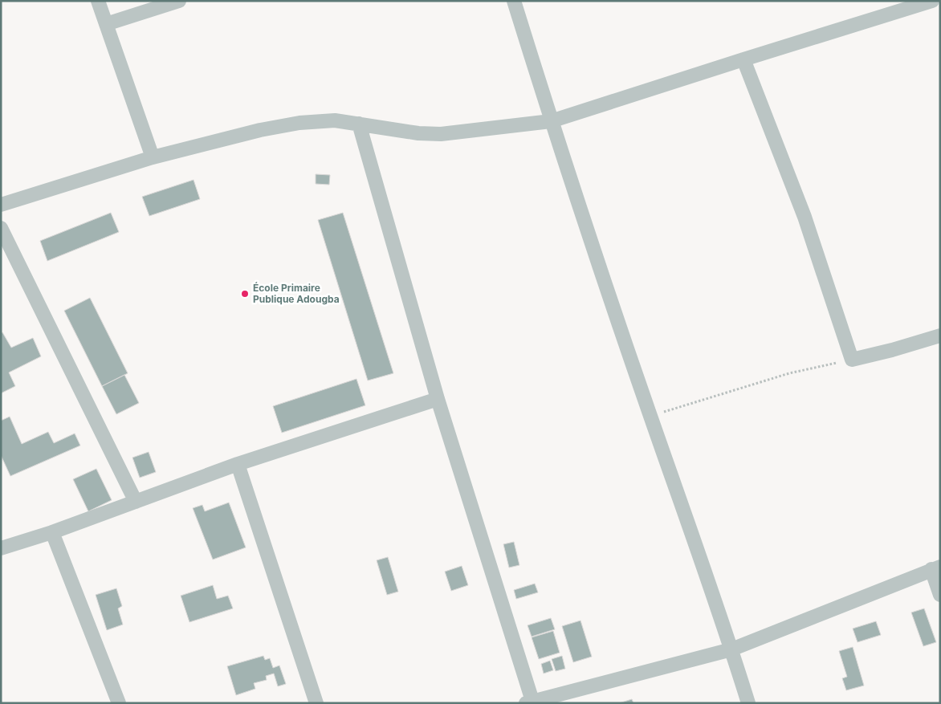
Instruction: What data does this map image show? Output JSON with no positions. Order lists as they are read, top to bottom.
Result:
{
  "places": ["École Primaire Publique Adougba"]
}
